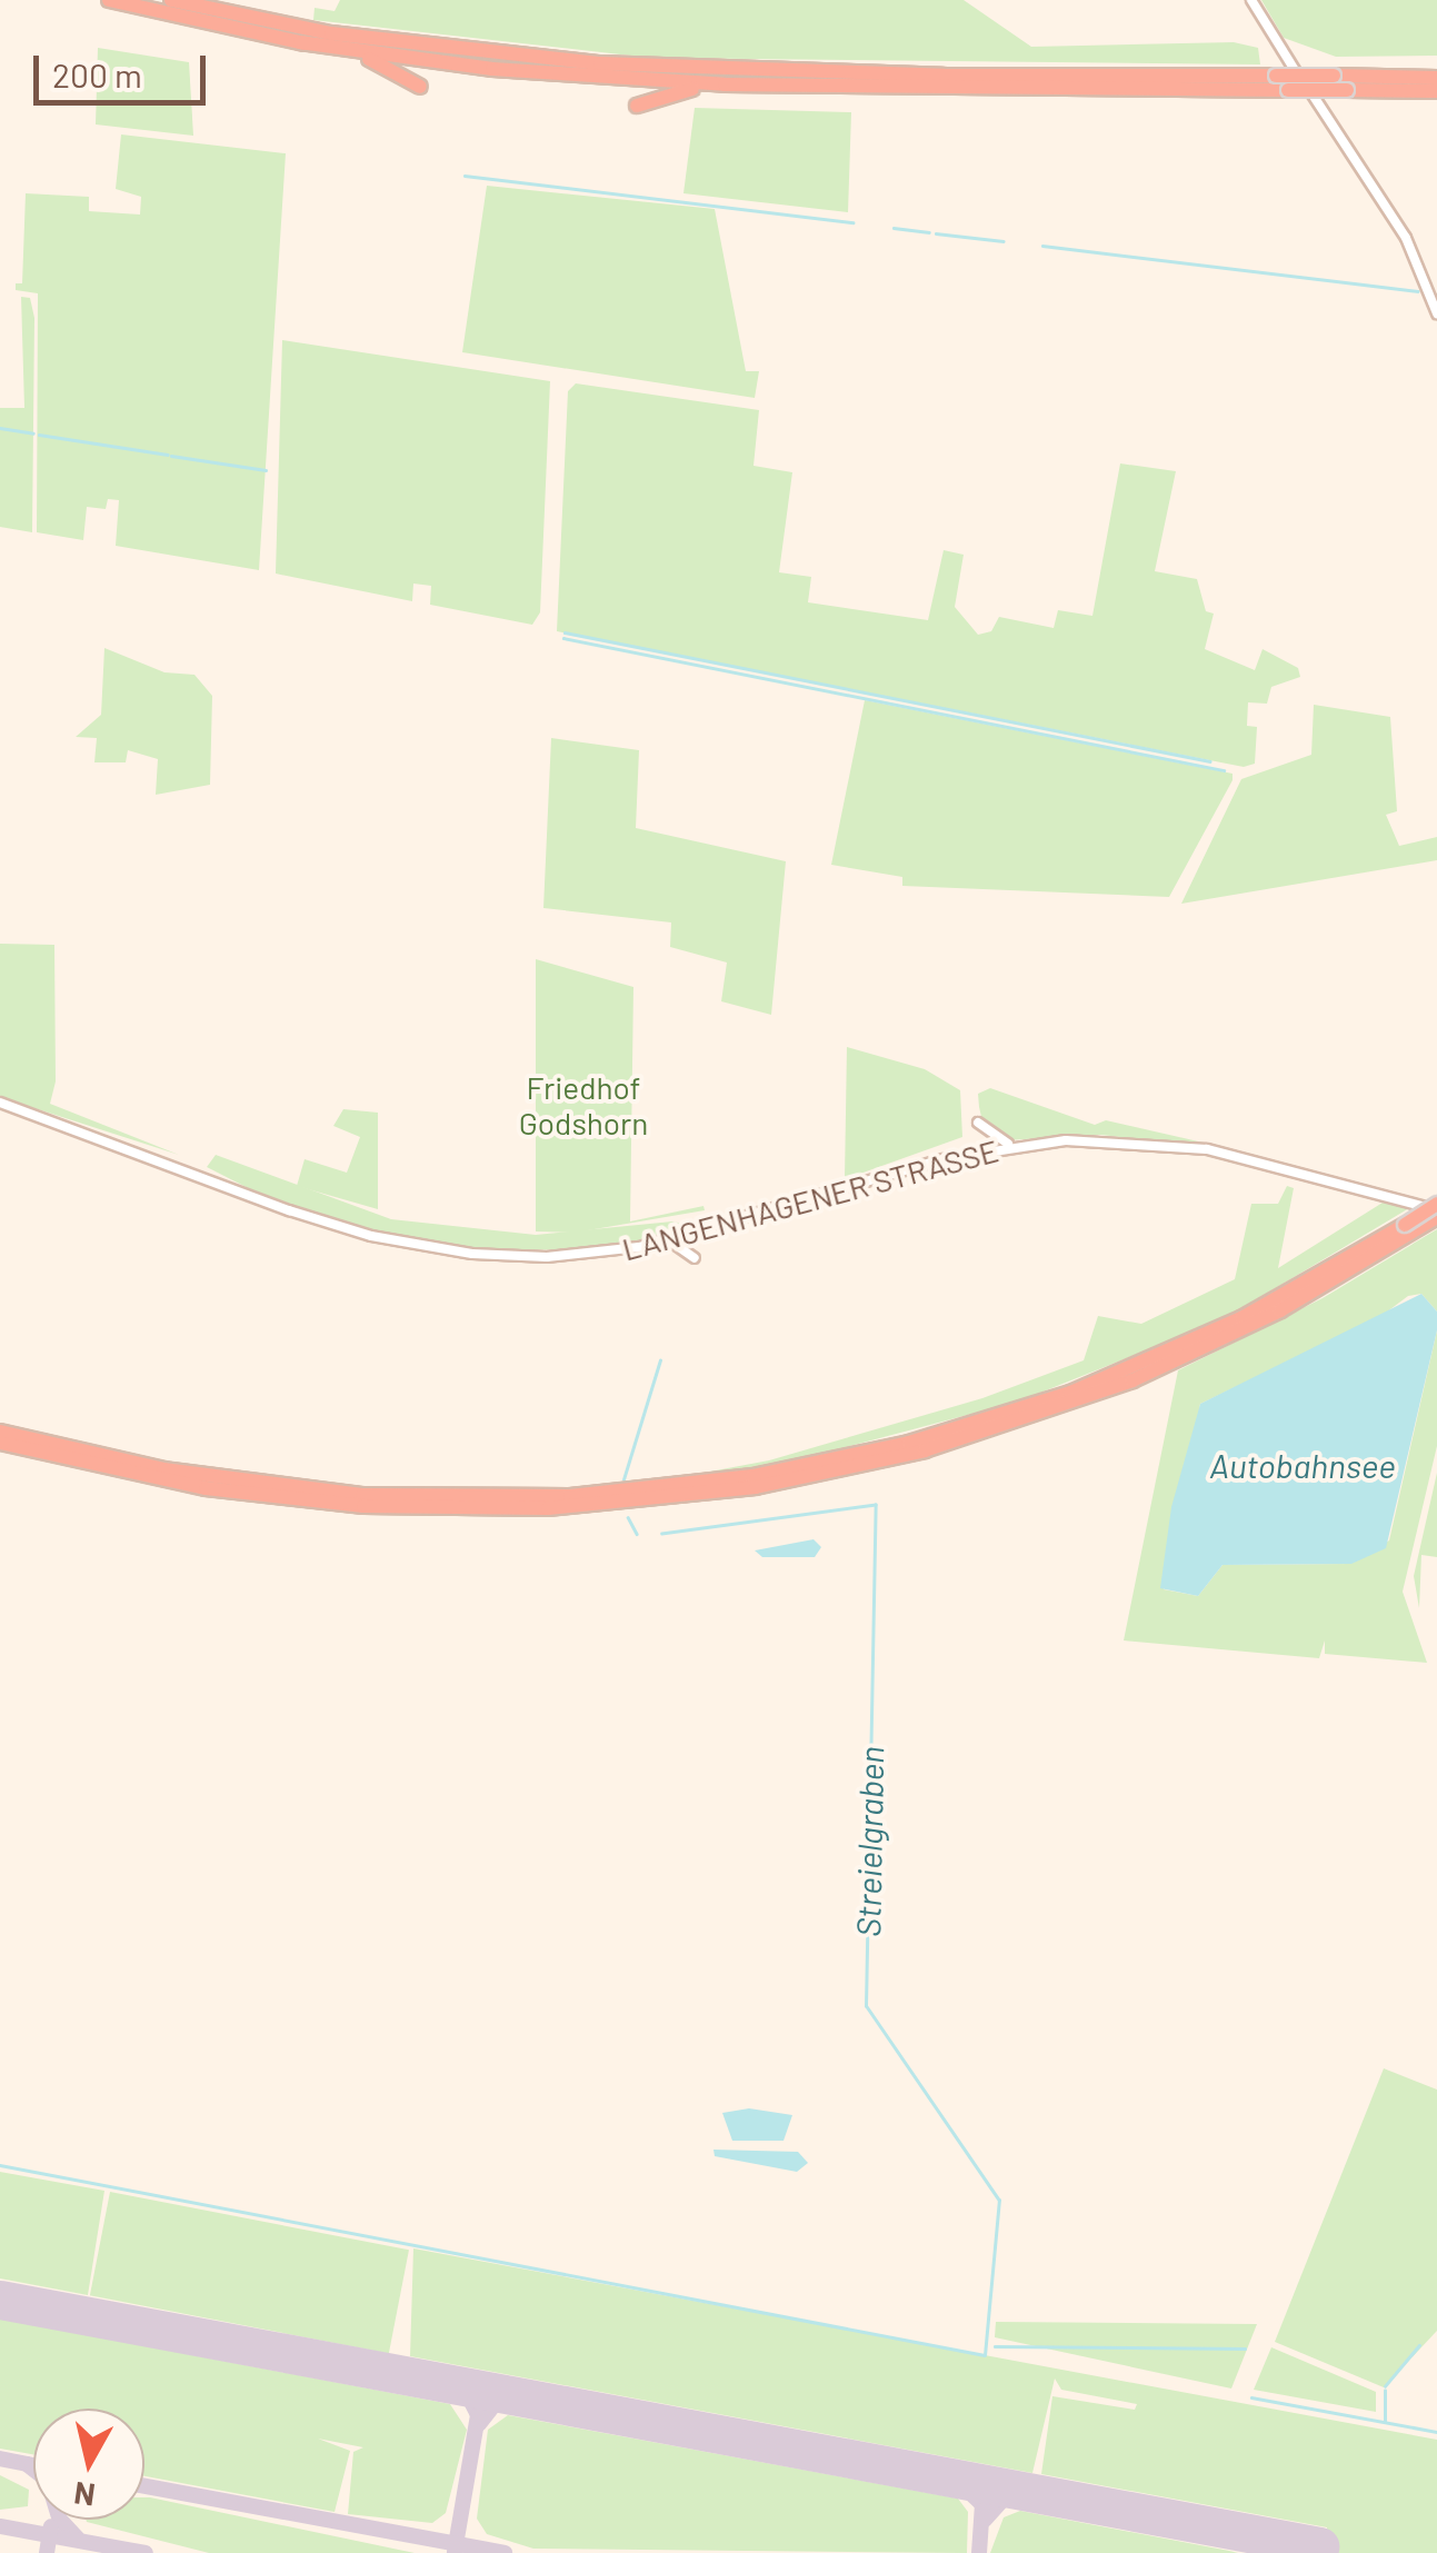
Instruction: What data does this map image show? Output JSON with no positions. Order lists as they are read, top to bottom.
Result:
{
  "streets": {
    "main road": ["LANGENHAGENER STRASSE"]
  },
  "water": ["Autobahnsee", "Streielgraben"],
  "parks": ["Friedhof Godshorn"],
  "scale_bar": "200 m",
  "north": "bottom"
}
